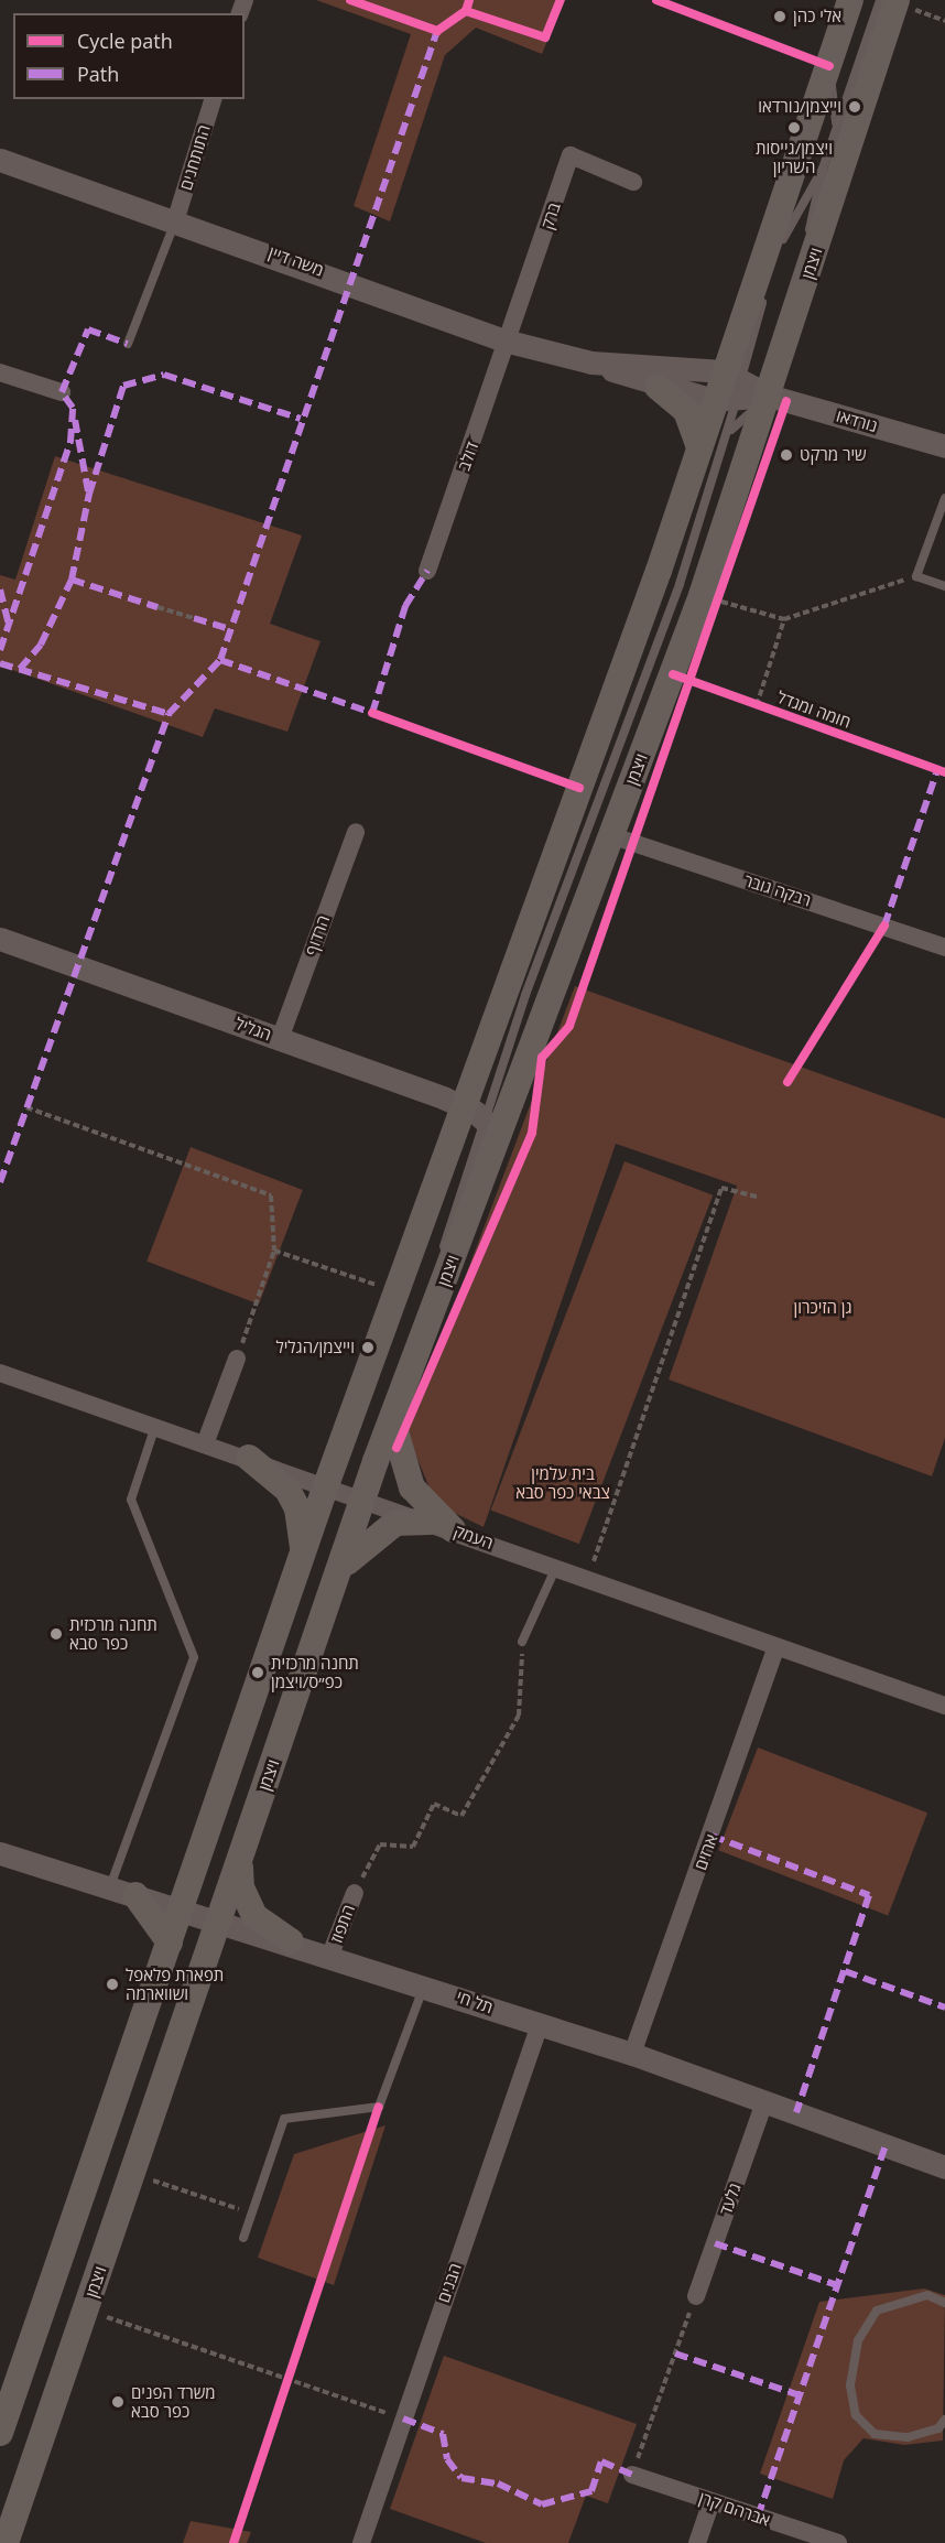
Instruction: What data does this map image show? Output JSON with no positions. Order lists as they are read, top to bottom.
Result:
{
  "streets": {
    "main road": ["ויצמן"],
    "street": [
      "התותחנים",
      "ברק",
      "משה דיין",
      "נורדאו",
      "דולב",
      "רבקה גובר",
      "הרדוף",
      "הגליל",
      "העמק",
      "ארזים",
      "התפוז",
      "תל חי",
      "גלעד",
      "הבנים",
      "אברהם קרן"
    ],
    "cycle path": ["חומה ומגדל"]
  },
  "crossings": [
    ["התותחנים", "משה דיין"],
    ["ברק", "משה דיין"],
    ["ברק", "דולב"],
    ["משה דיין", "ויצמן"],
    ["משה דיין", "נורדאו"],
    ["משה דיין", "דולב"],
    ["ויצמן", "נורדאו"],
    ["ויצמן", "רבקה גובר"],
    ["ויצמן", "הגליל"],
    ["ויצמן", "העמק"],
    ["ויצמן", "תל חי"],
    ["הרדוף", "הגליל"],
    ["העמק", "ארזים"],
    ["ארזים", "תל חי"],
    ["התפוז", "תל חי"],
    ["תל חי", "גלעד"],
    ["תל חי", "הבנים"]
  ],
  "parks": ["גן הזיכרון", "בית עלמין צבאי כפר סבא"],
  "places": [
    "אלי כהן",
    "וייצמן/נורדאו",
    "ויצמן/גייסות השריון",
    "שיר מרקט",
    "וייצמן/הגליל",
    "תחנה מרכזית כפר סבא",
    "תחנה מרכזית כפ״ס/ויצמן",
    "תפארת פלאפל ושווארמה",
    "משרד הפנים כפר סבא"
  ],
  "legend": ["Cycle path", "Path"]
}
